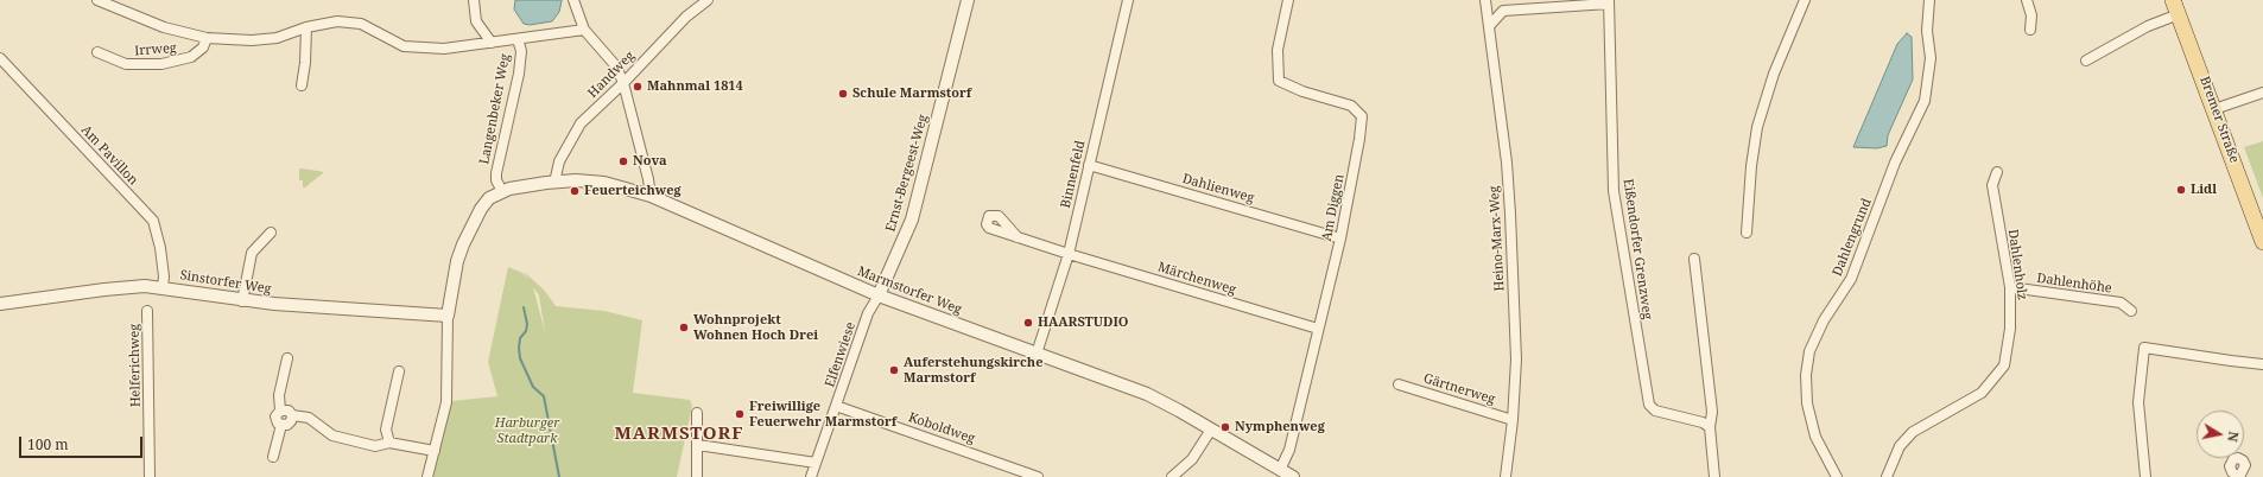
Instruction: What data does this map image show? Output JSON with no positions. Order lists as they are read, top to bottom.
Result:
{
  "streets": {
    "main road": ["Bremer Straße"],
    "street": [
      "Irrweg",
      "Handweg",
      "Langenbeker Weg",
      "Am Pavillon",
      "Ernst-Bergeest-Weg",
      "Binnenfeld",
      "Dahlienweg",
      "Am Diggen",
      "Dahlengrund",
      "Heino-Marx-Weg",
      "Eißendorfer Grenzweg",
      "Dahlenholz",
      "Märchenweg",
      "Sinstorfer Weg",
      "Dahlenhöhe",
      "Marmstorfer Weg",
      "Elfenwiese",
      "Helferichweg",
      "Gärtnerweg",
      "Koboldweg"
    ]
  },
  "crossings": [
    ["Handweg", "Marmstorfer Weg"],
    ["Langenbeker Weg", "Marmstorfer Weg"],
    ["Am Pavillon", "Sinstorfer Weg"],
    ["Ernst-Bergeest-Weg", "Marmstorfer Weg"],
    ["Ernst-Bergeest-Weg", "Elfenwiese"],
    ["Binnenfeld", "Dahlienweg"],
    ["Binnenfeld", "Märchenweg"],
    ["Binnenfeld", "Marmstorfer Weg"],
    ["Dahlienweg", "Am Diggen"],
    ["Am Diggen", "Märchenweg"],
    ["Am Diggen", "Marmstorfer Weg"],
    ["Heino-Marx-Weg", "Eißendorfer Grenzweg"],
    ["Heino-Marx-Weg", "Gärtnerweg"],
    ["Dahlenholz", "Dahlenhöhe"],
    ["Marmstorfer Weg", "Elfenwiese"],
    ["Elfenwiese", "Koboldweg"]
  ],
  "districts": ["MARMSTORF"],
  "parks": ["Harburger Stadtpark"],
  "places": [
    "Mahnmal 1814",
    "Schule Marmstorf",
    "Nova",
    "Lidl",
    "Feuerteichweg",
    "HAARSTUDIO",
    "Wohnprojekt Wohnen Hoch Drei",
    "Auferstehungskirche Marmstorf",
    "Freiwillige Feuerwehr Marmstorf",
    "Nymphenweg"
  ],
  "scale_bar": "100 m",
  "north": "right"
}
